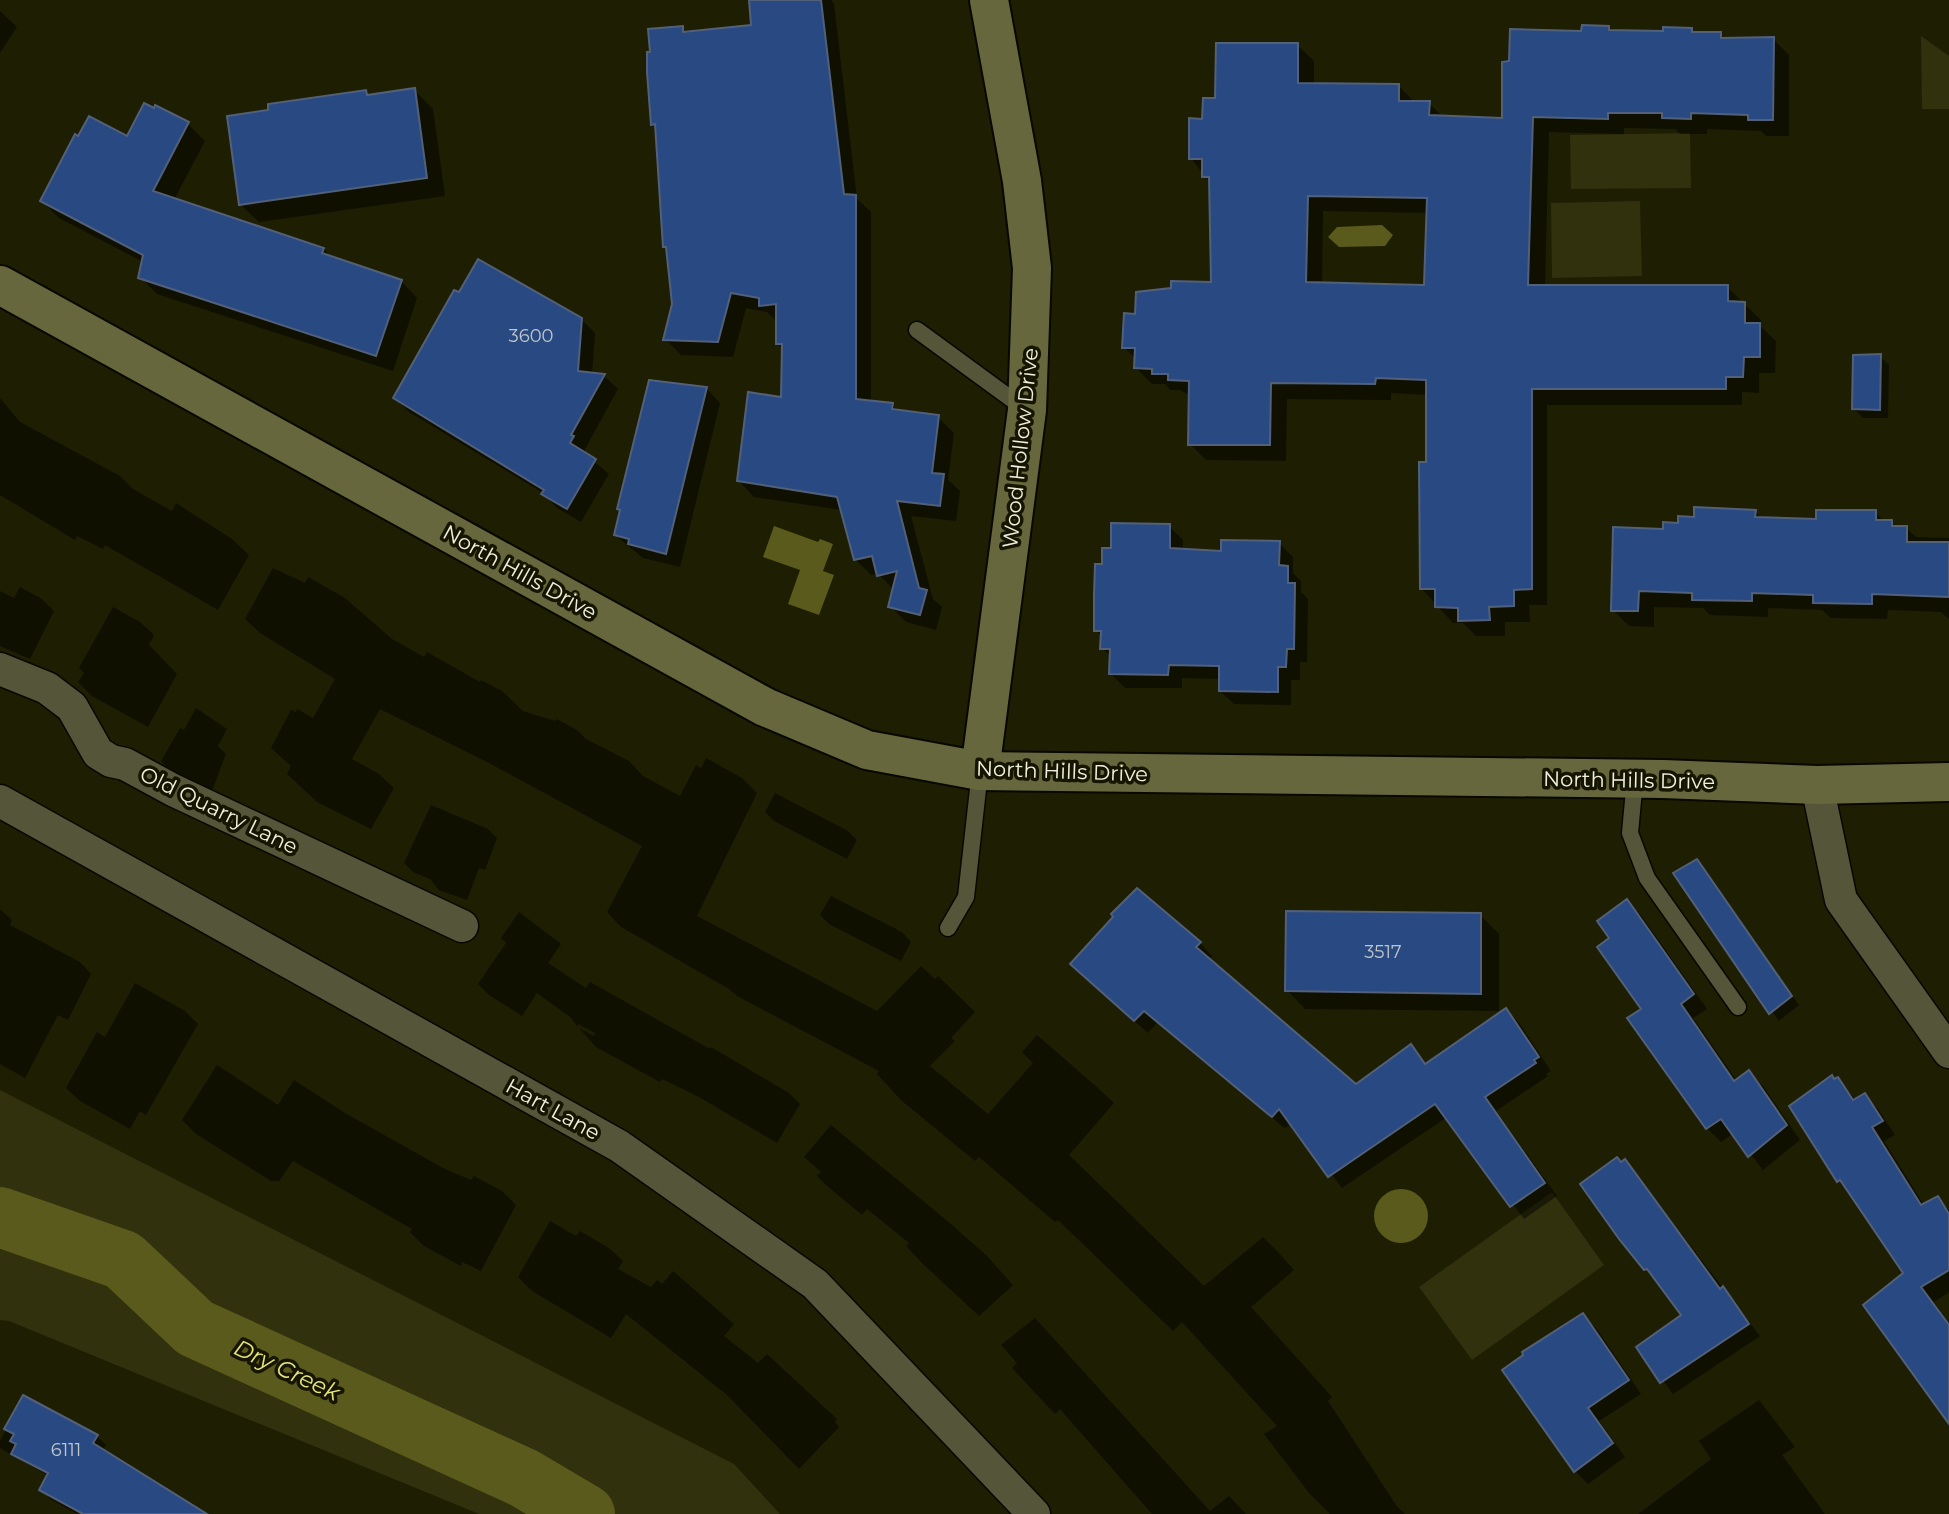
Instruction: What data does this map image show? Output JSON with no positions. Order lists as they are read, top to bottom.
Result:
{
  "streets": {
    "street": [
      "Wood Hollow Drive",
      "North Hills Drive",
      "Old Quarry Lane",
      "Hart Lane"
    ]
  },
  "crossings": [
    ["Wood Hollow Drive", "North Hills Drive"]
  ],
  "water": ["Dry Creek"],
  "house_numbers": ["3600", "3517", "6111"]
}
